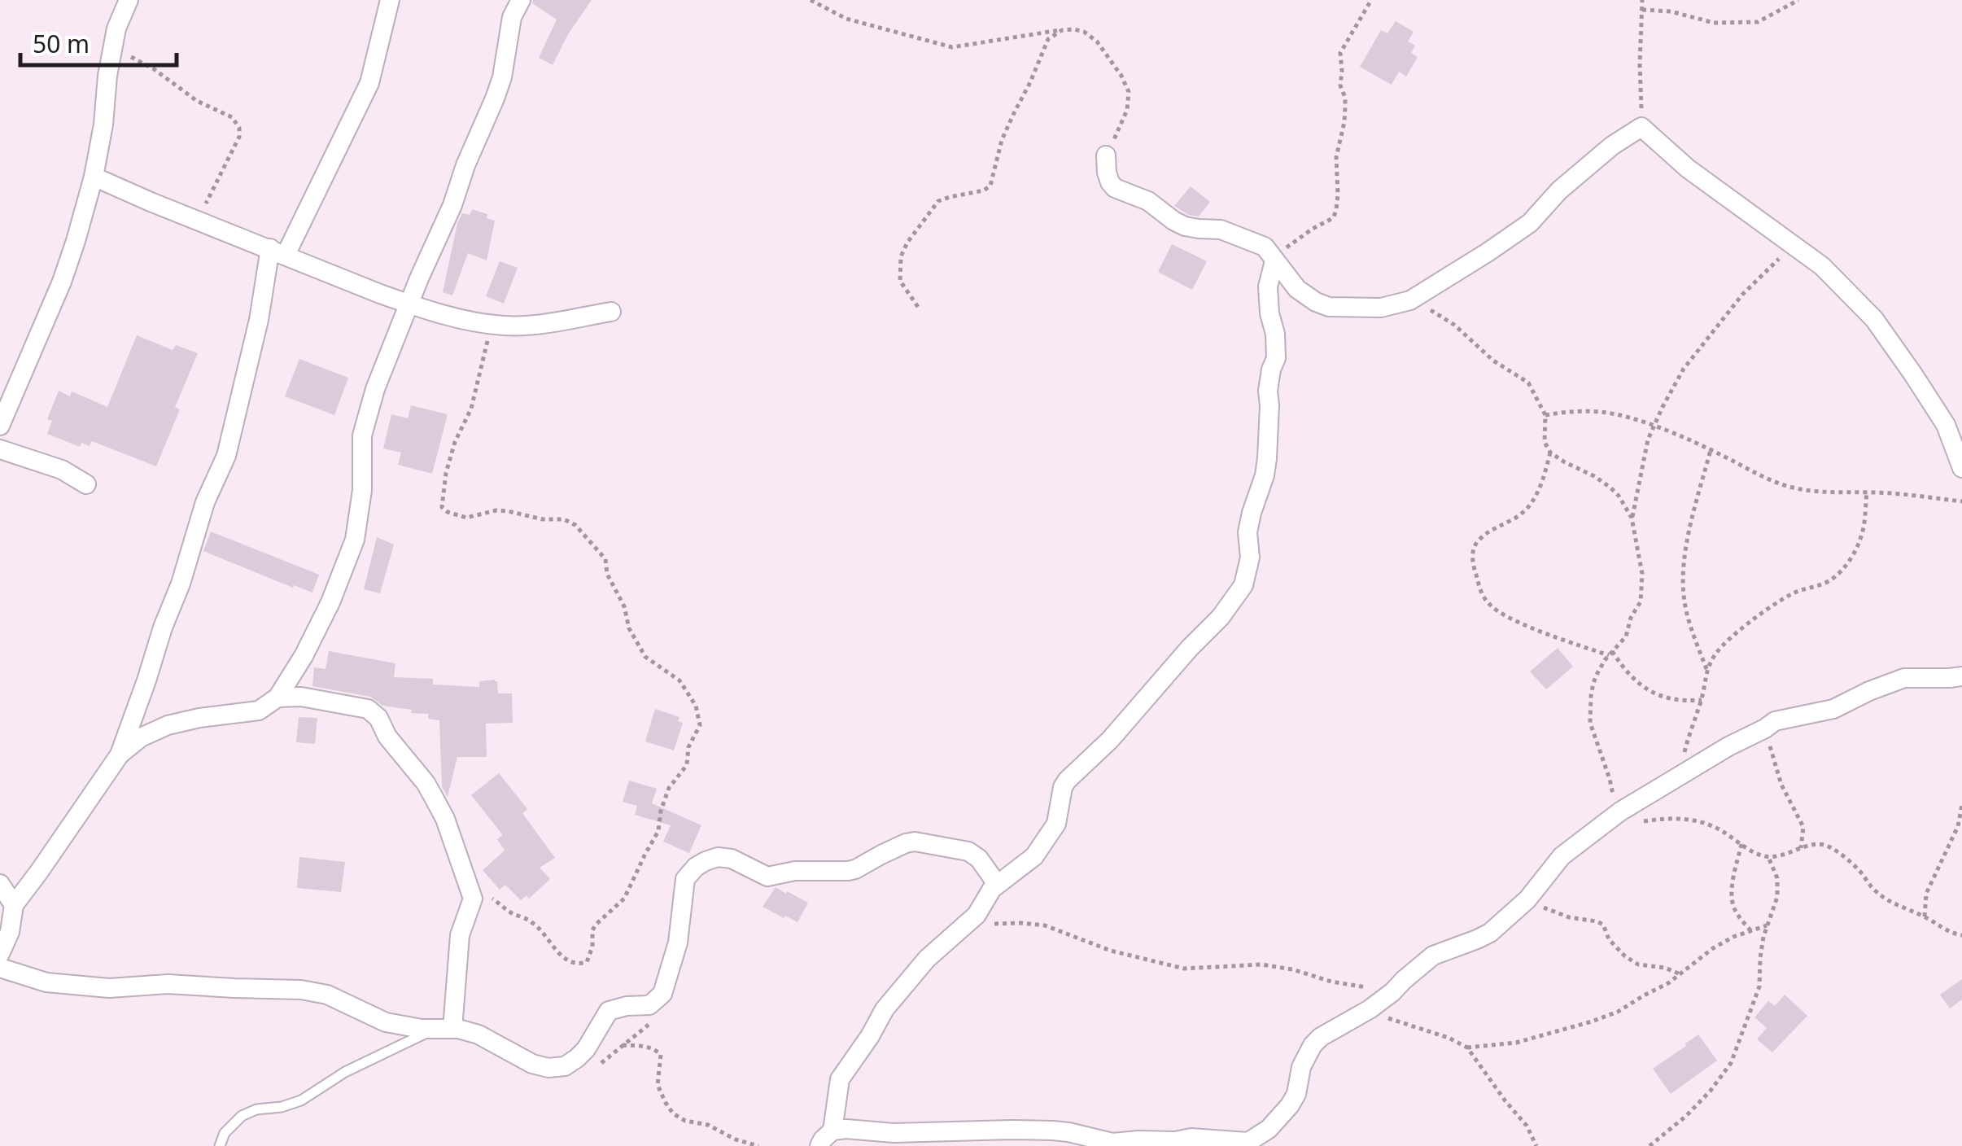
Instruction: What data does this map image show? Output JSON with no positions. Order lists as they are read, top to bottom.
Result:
{
  "scale_bar": "50 m"
}
